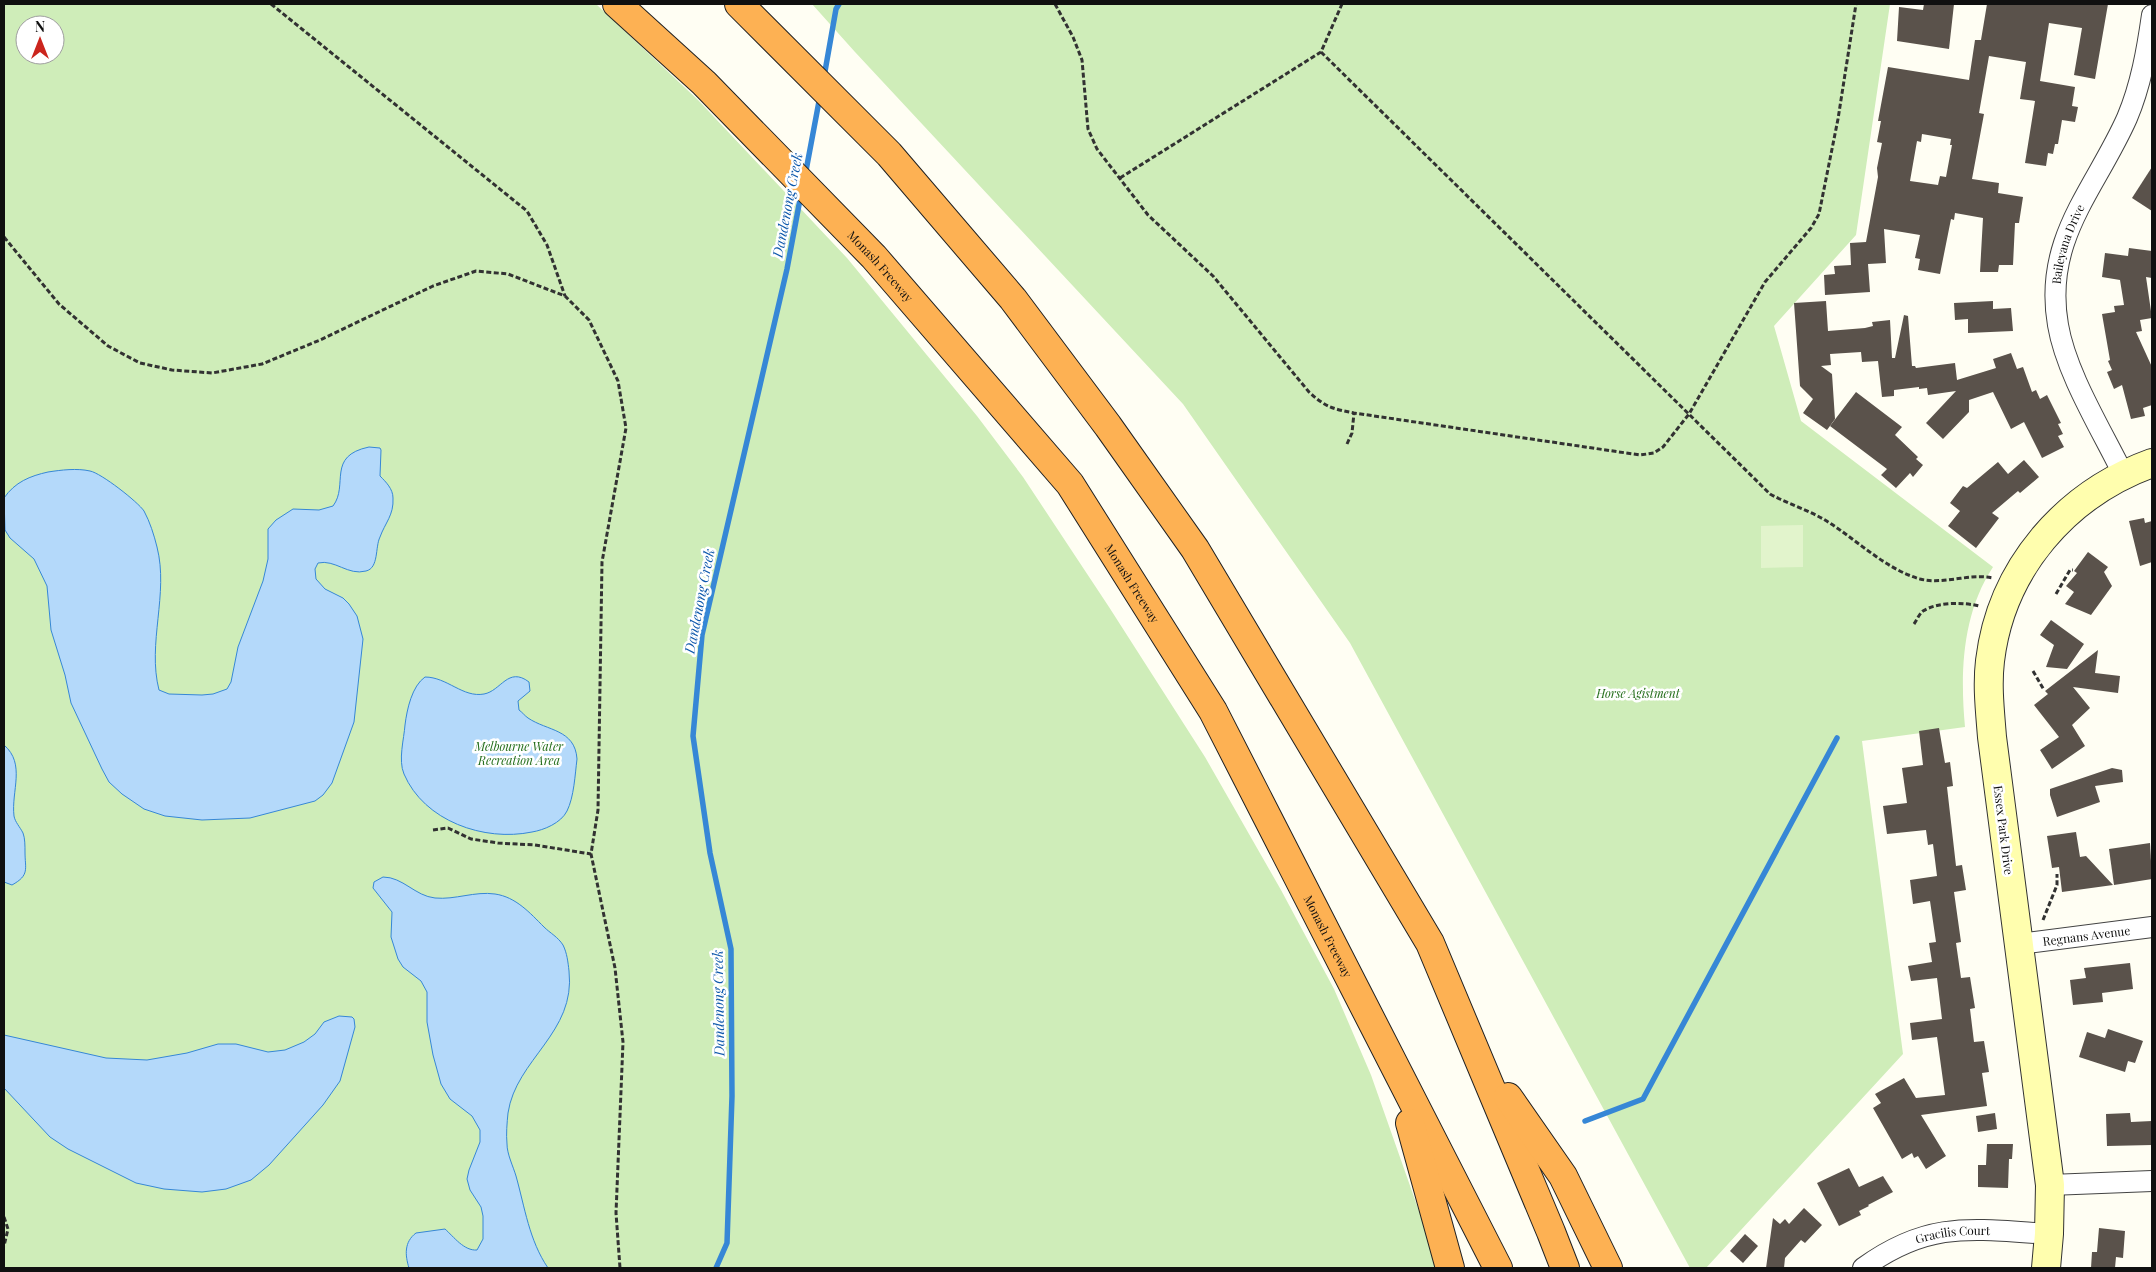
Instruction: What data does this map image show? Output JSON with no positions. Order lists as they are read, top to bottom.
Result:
{
  "streets": {
    "highway": ["Monash Freeway"],
    "street": [
      "Baileyana Drive",
      "Essex Park Drive",
      "Regnans Avenue",
      "Gracilis Court"
    ]
  },
  "crossings": [
    ["Baileyana Drive", "Essex Park Drive"],
    ["Essex Park Drive", "Regnans Avenue"],
    ["Essex Park Drive", "Gracilis Court"]
  ],
  "water": ["Dandenong Creek"],
  "parks": ["Horse Agistment", "Melbourne Water Recreation Area"],
  "north": "top"
}
